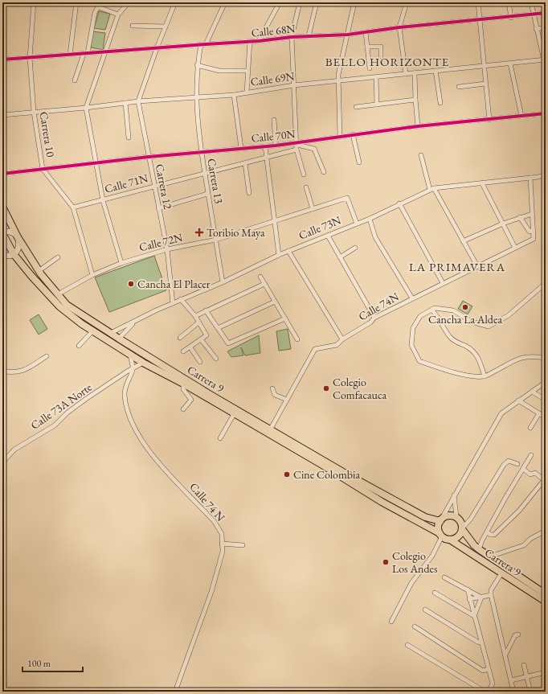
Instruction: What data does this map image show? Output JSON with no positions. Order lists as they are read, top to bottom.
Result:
{
  "streets": {
    "main road": ["Carrera 9"],
    "street": [
      "Calle 68N",
      "Calle 69N",
      "Carrera 10",
      "Calle 70N",
      "Carrera 13",
      "Calle 71N",
      "Carrera 12",
      "Calle 73N",
      "Calle 72N",
      "Calle 74N",
      "Calle 73A Norte",
      "Calle 74 N"
    ]
  },
  "crossings": [
    ["Calle 68N", "Carrera 10"],
    ["Calle 68N", "Carrera 13"],
    ["Calle 68N", "Carrera 12"],
    ["Calle 69N", "Carrera 10"],
    ["Calle 69N", "Carrera 13"],
    ["Calle 69N", "Carrera 12"],
    ["Carrera 10", "Calle 70N"],
    ["Carrera 10", "Calle 71N"],
    ["Carrera 10", "Calle 72N"],
    ["Calle 70N", "Carrera 13"],
    ["Calle 70N", "Calle 71N"],
    ["Calle 70N", "Carrera 12"],
    ["Carrera 13", "Calle 71N"],
    ["Carrera 13", "Calle 73N"],
    ["Carrera 13", "Calle 72N"],
    ["Calle 71N", "Carrera 12"],
    ["Carrera 12", "Calle 73N"],
    ["Carrera 12", "Calle 72N"],
    ["Calle 73N", "Calle 72N"],
    ["Calle 73N", "Carrera 9"],
    ["Calle 72N", "Carrera 9"],
    ["Calle 74N", "Carrera 9"],
    ["Carrera 9", "Calle 73A Norte"],
    ["Calle 73A Norte", "Calle 74 N"]
  ],
  "districts": ["BELLO HORIZONTE", "LA PRIMAVERA"],
  "places": {
    "health": ["Toribio Maya"],
    "other": [
      "Cancha El Placer",
      "Cancha La Aldea",
      "Colegio Comfacauca",
      "Cine Colombia",
      "Colegio Los Andes"
    ]
  },
  "scale_bar": "100 m"
}
